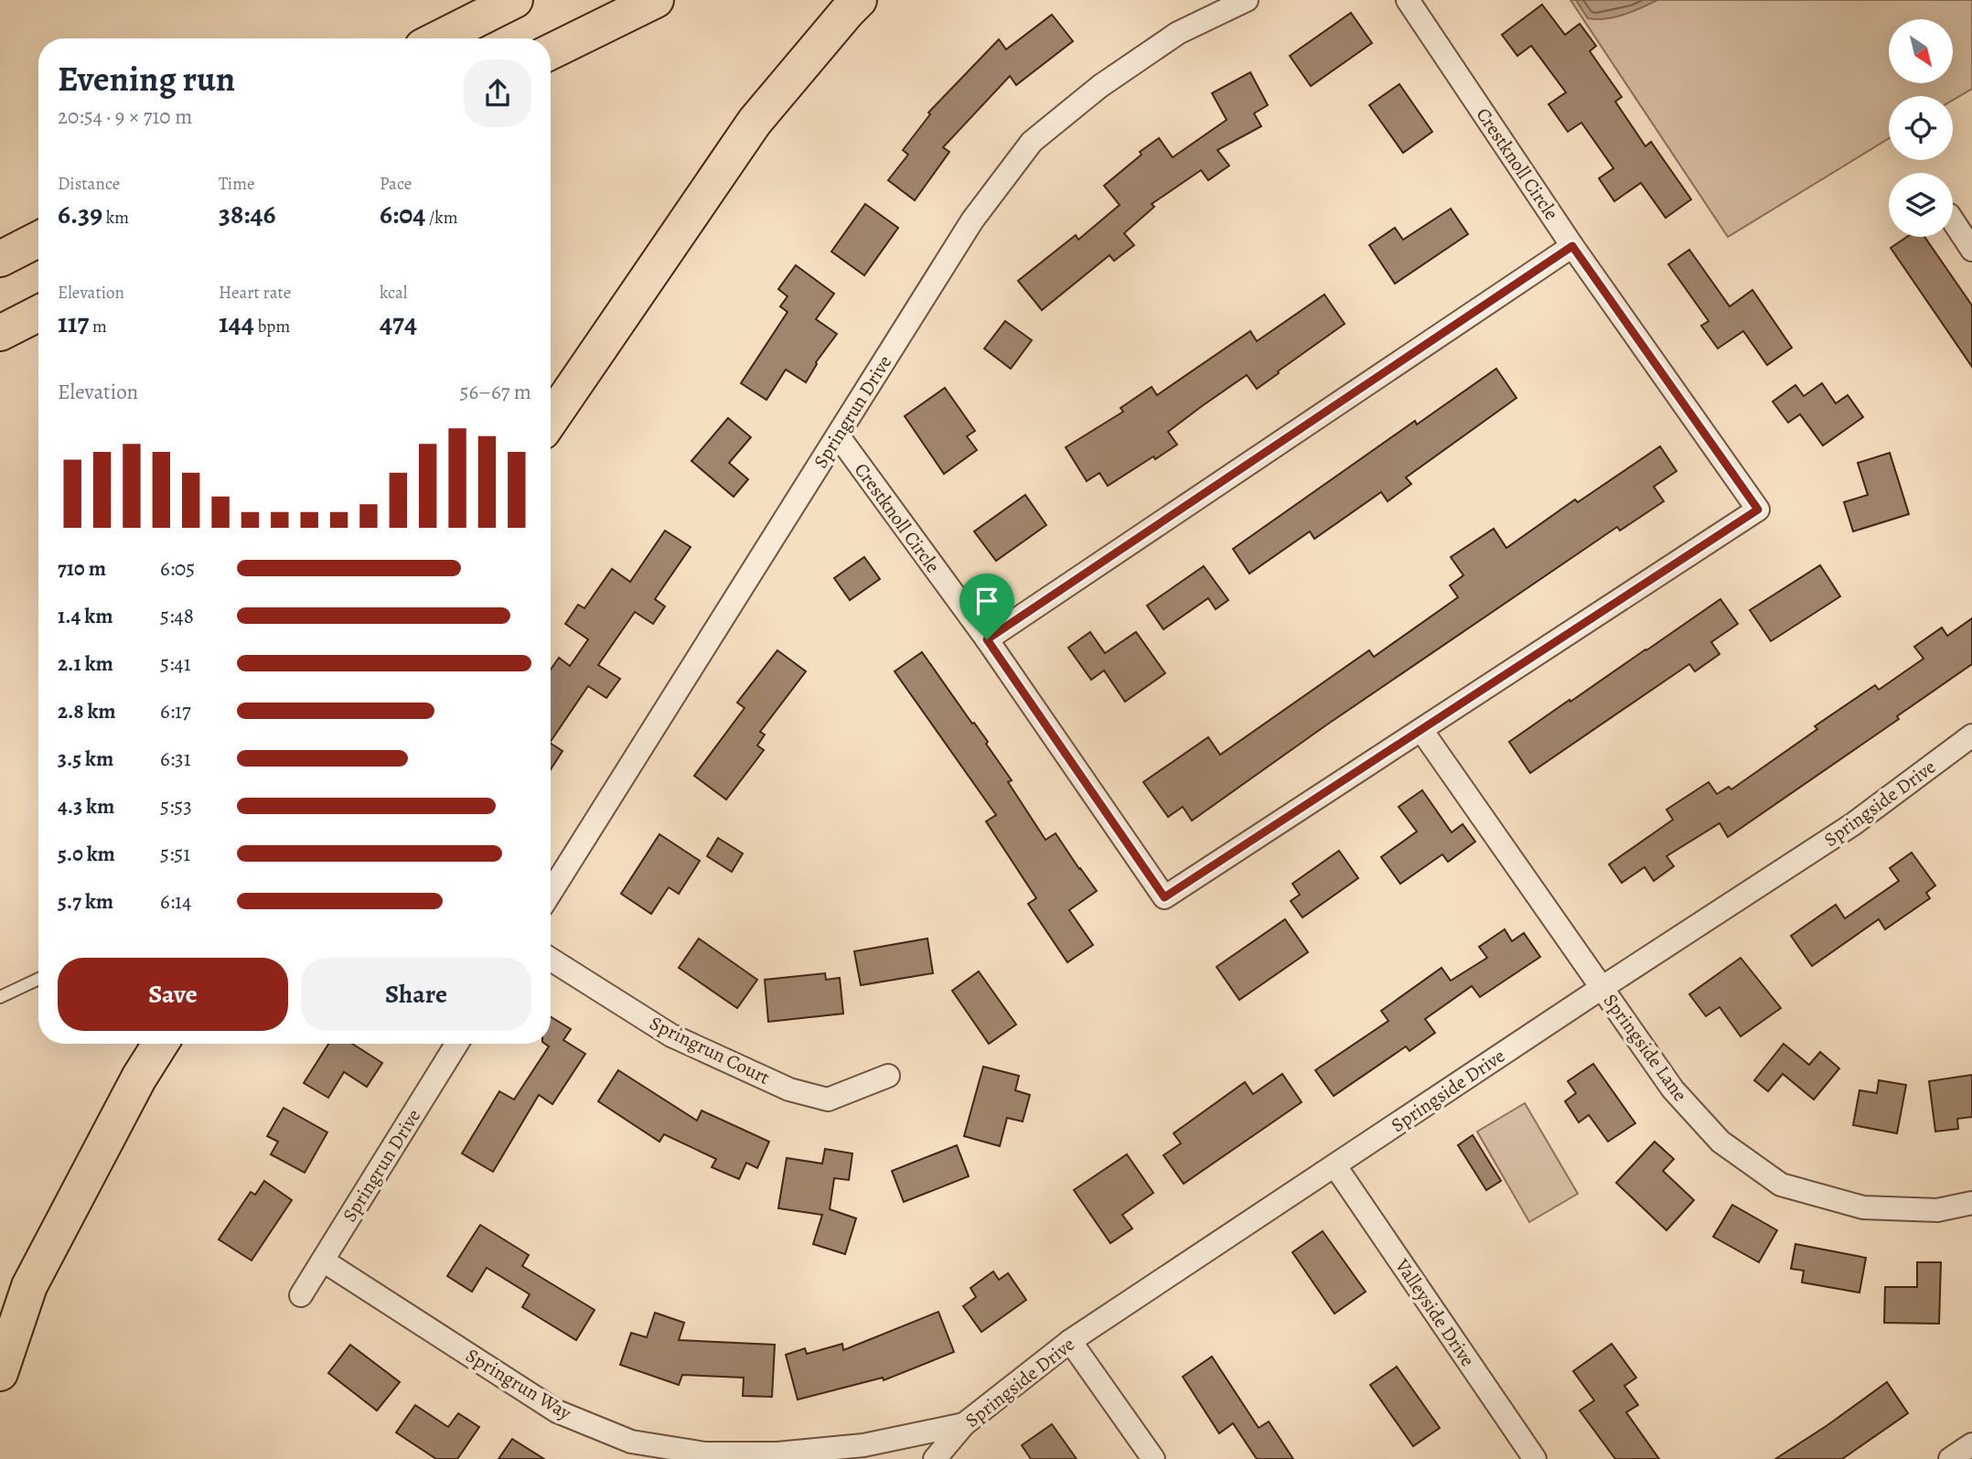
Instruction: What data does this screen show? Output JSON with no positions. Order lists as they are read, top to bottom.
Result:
{
  "streets": {
    "street": [
      "Crestknoll Circle",
      "Springrun Drive",
      "Springside Drive",
      "Springside Lane",
      "Springrun Court",
      "Valleyside Drive",
      "Springrun Way"
    ]
  },
  "crossings": [
    ["Crestknoll Circle", "Springrun Drive"],
    ["Crestknoll Circle", "Springside Lane"],
    ["Springrun Drive", "Springrun Way"],
    ["Springside Drive", "Springside Lane"],
    ["Springside Drive", "Valleyside Drive"],
    ["Springside Drive", "Springrun Way"]
  ],
  "north": "bottom right",
  "page": {
    "heading": ["Evening run", "20:54 · 9 × 710 m"],
    "stats": [
      ["Distance", "6.39 km"],
      ["Time", "38:46"],
      ["Pace", "6:04 /km"],
      ["Elevation", "117 m"],
      ["Heart rate", "144 bpm"],
      ["kcal", "474"]
    ],
    "chart": ["Elevation", "56–67 m"],
    "list": [
      {
        "name": "710 m",
        "note": "6:05"
      },
      {
        "name": "1.4 km",
        "note": "5:48"
      },
      {
        "name": "2.1 km",
        "note": "5:41"
      },
      {
        "name": "2.8 km",
        "note": "6:17"
      },
      {
        "name": "3.5 km",
        "note": "6:31"
      },
      {
        "name": "4.3 km",
        "note": "5:53"
      },
      {
        "name": "5.0 km",
        "note": "5:51"
      },
      {
        "name": "5.7 km",
        "note": "6:14"
      }
    ],
    "buttons": ["Save", "Share"]
  }
}
